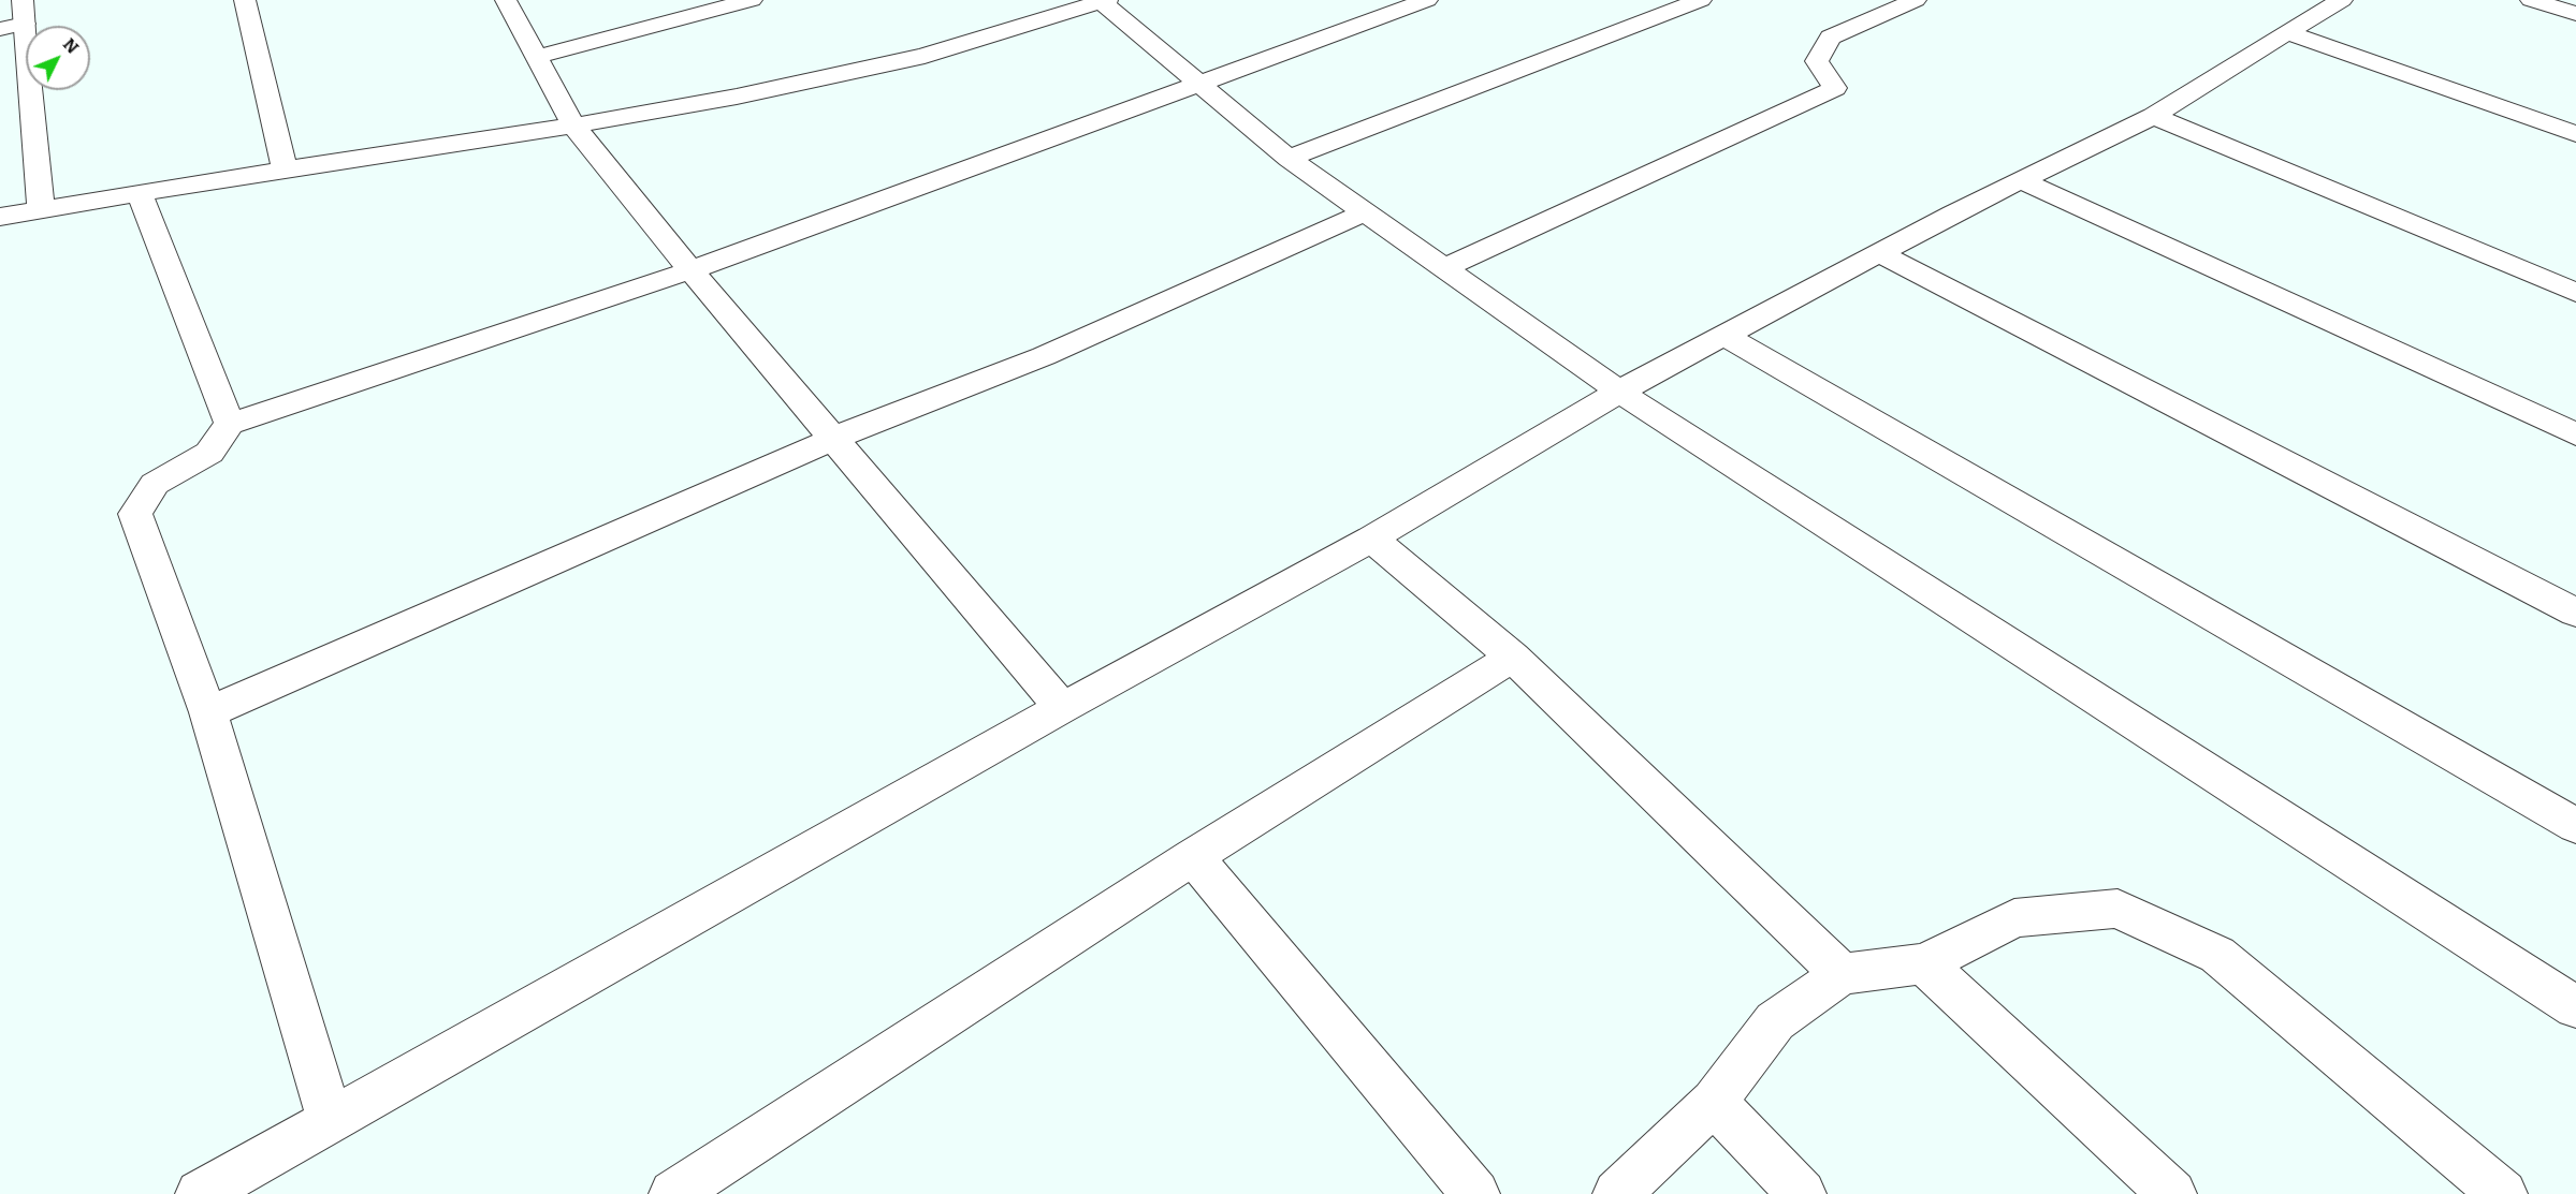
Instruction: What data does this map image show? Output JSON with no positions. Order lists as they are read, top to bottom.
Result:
{
  "north": "top right"
}
